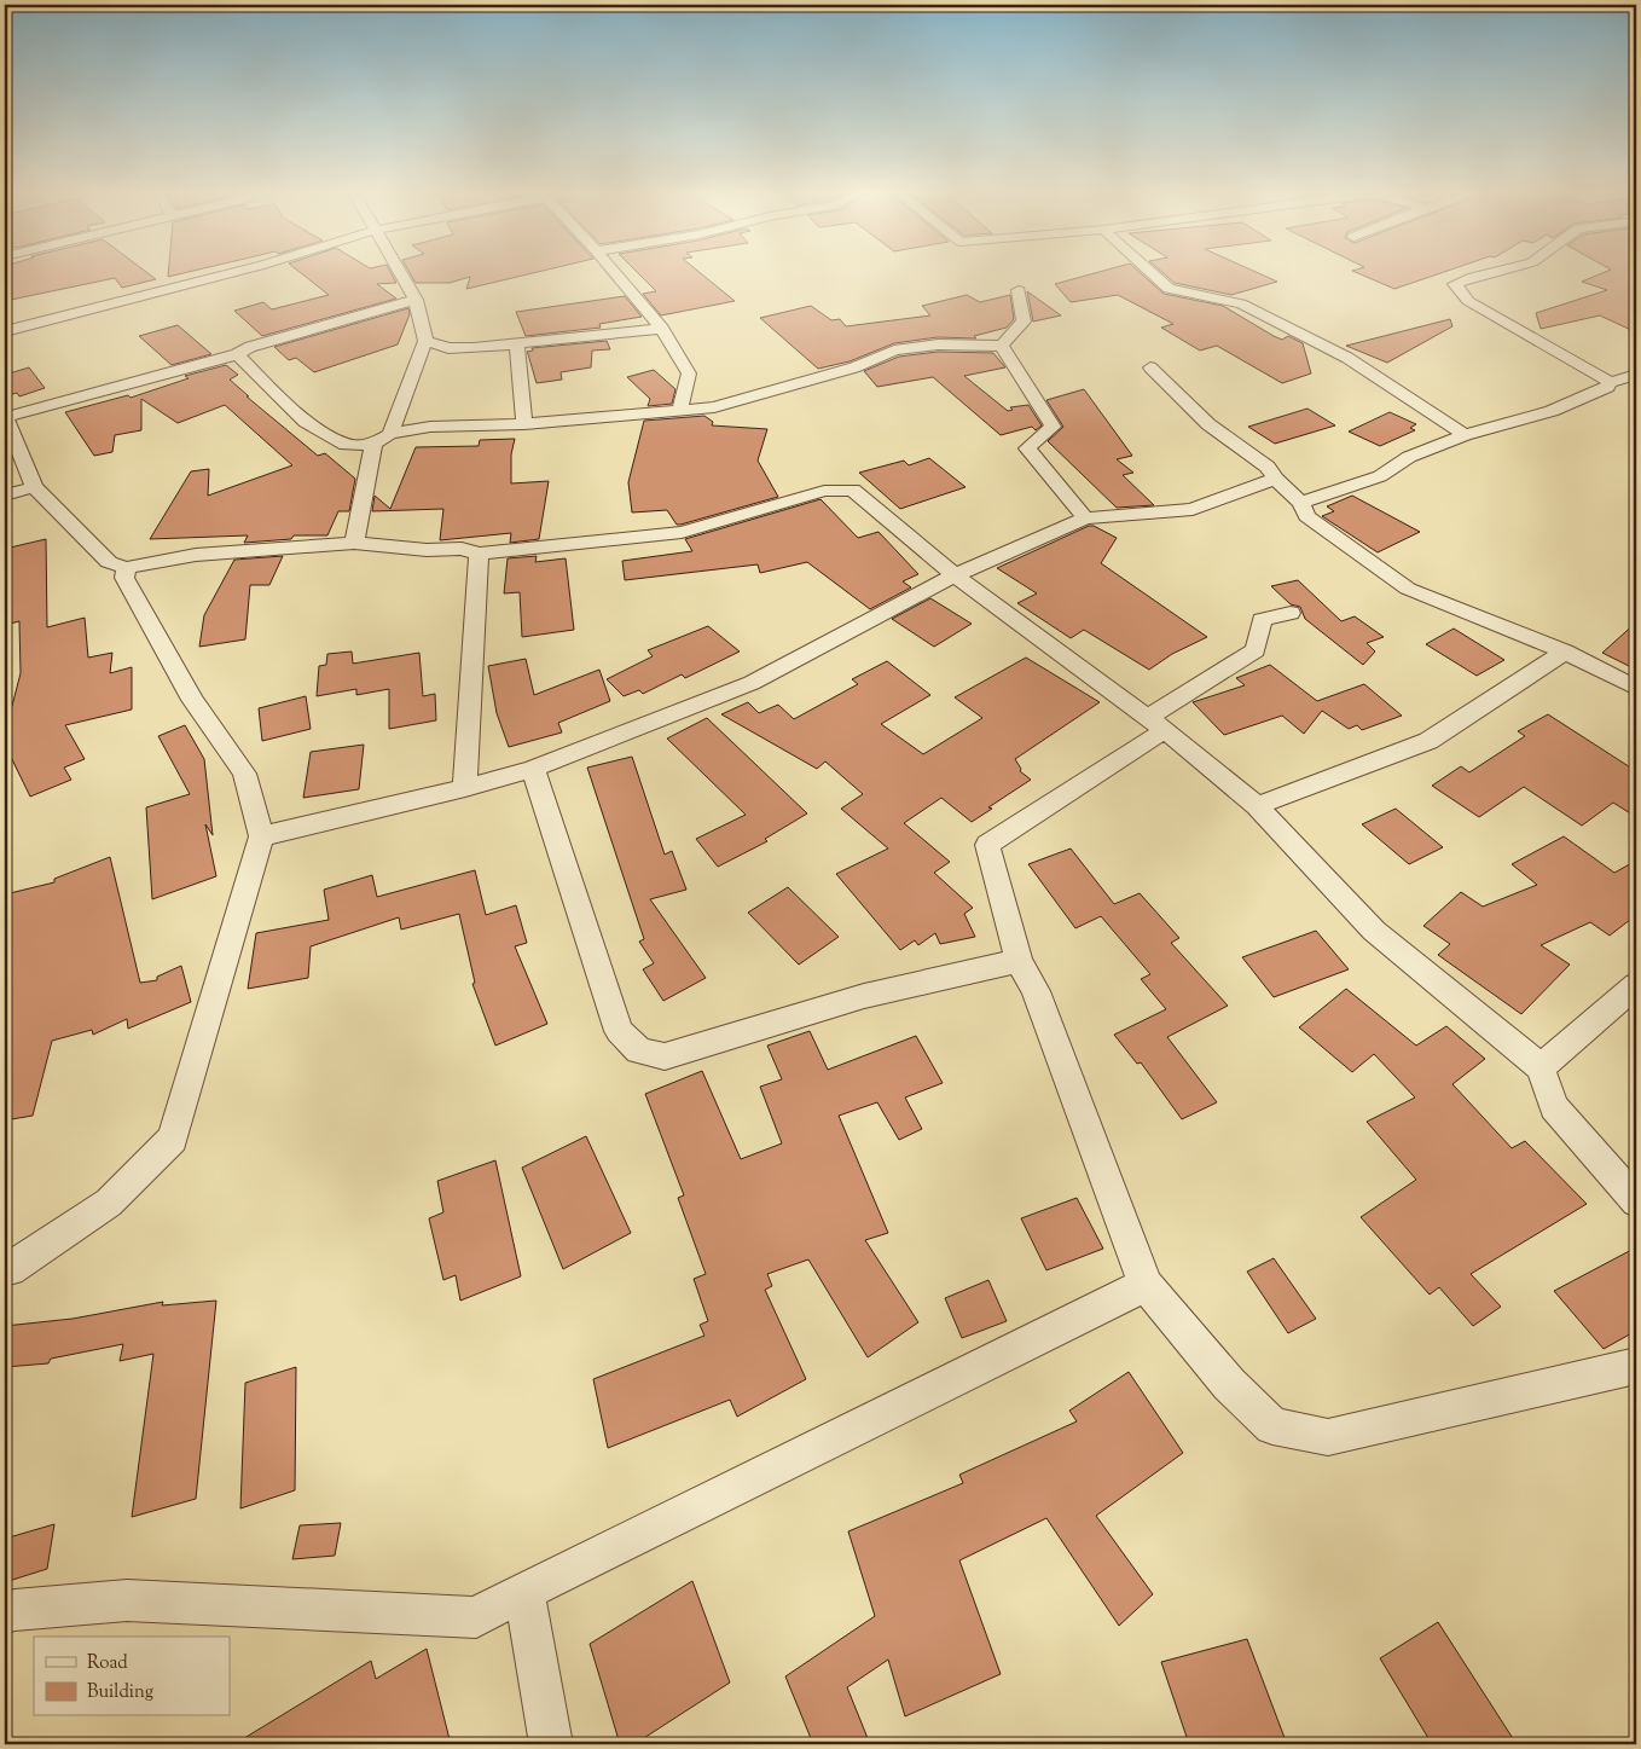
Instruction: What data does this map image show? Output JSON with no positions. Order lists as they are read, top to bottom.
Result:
{
  "legend": ["Road", "Building"]
}
